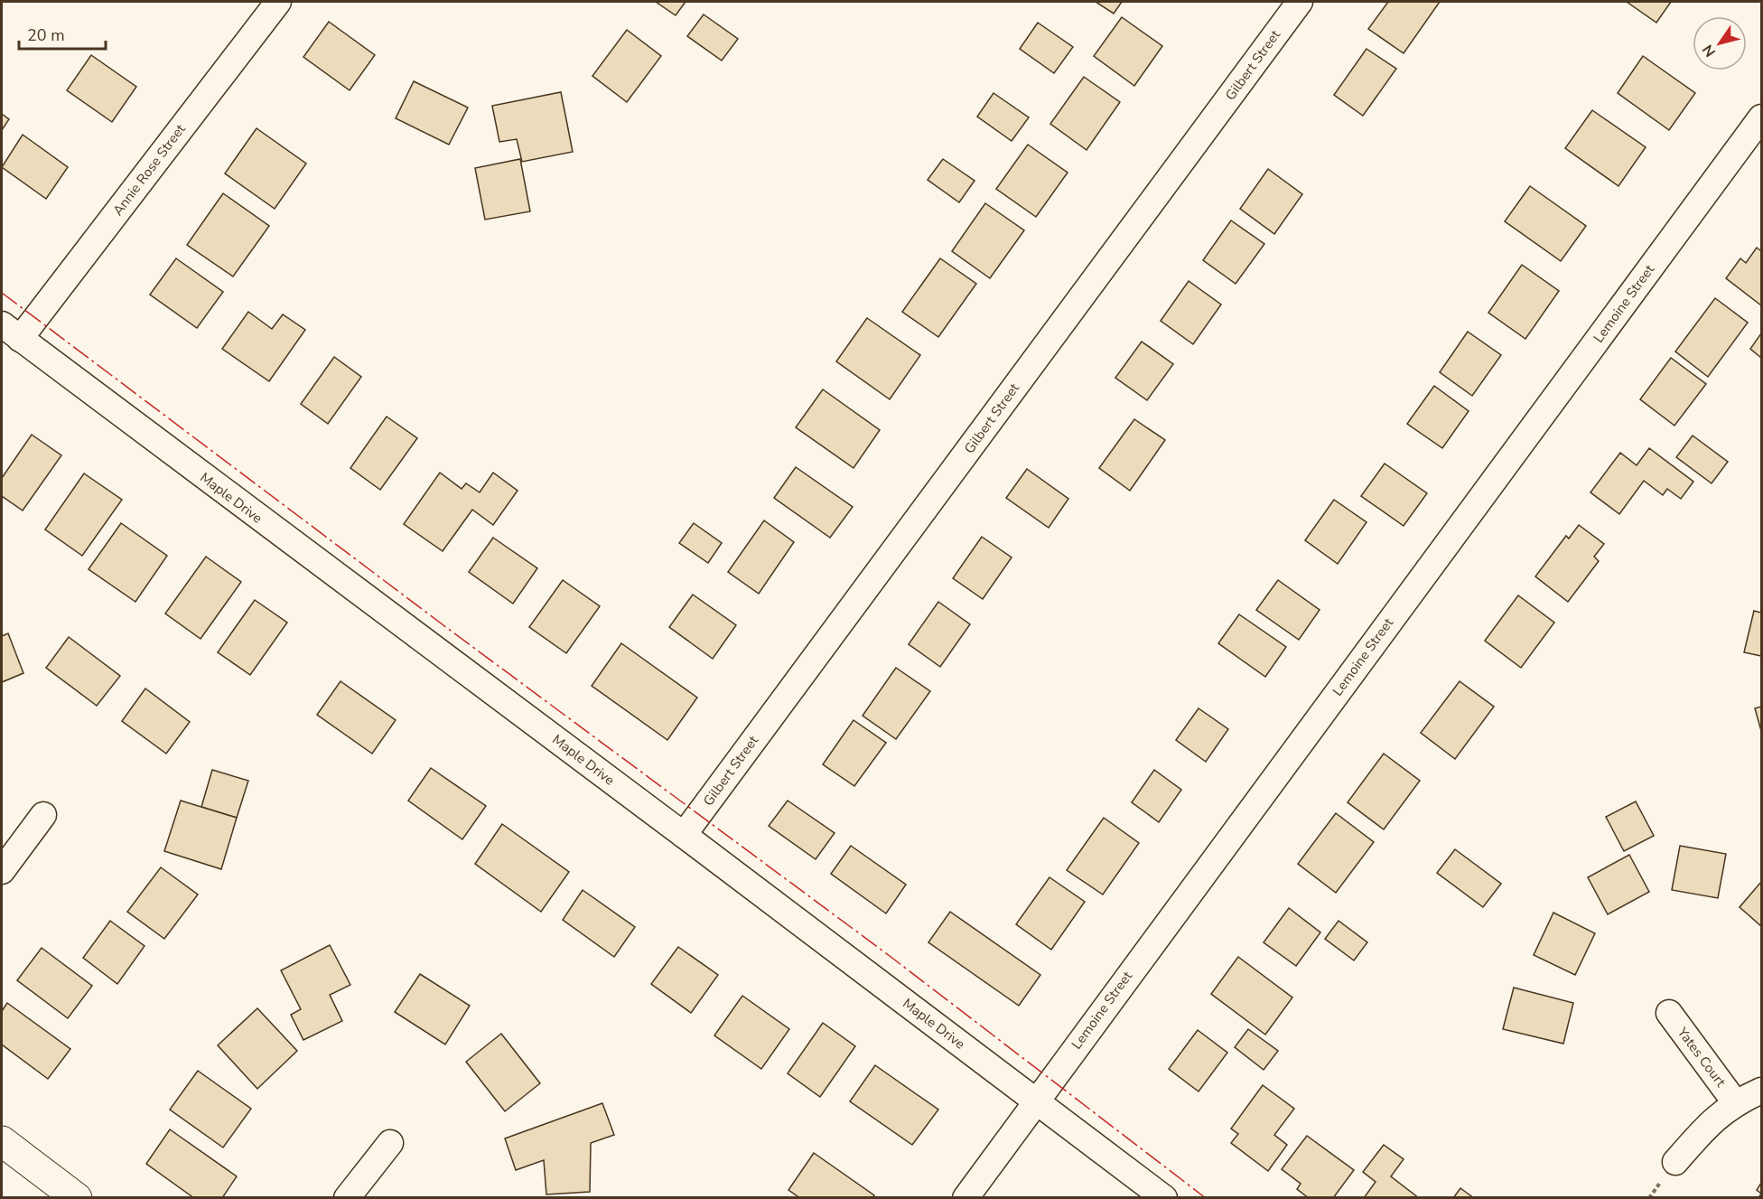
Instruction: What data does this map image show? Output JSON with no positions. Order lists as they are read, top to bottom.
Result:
{
  "streets": {
    "street": [
      "Gilbert Street",
      "Annie Rose Street",
      "Lemoine Street",
      "Maple Drive",
      "Yates Court"
    ]
  },
  "crossings": [
    ["Gilbert Street", "Maple Drive"],
    ["Annie Rose Street", "Maple Drive"],
    ["Lemoine Street", "Maple Drive"]
  ],
  "scale_bar": "20 m",
  "north": "bottom left"
}
